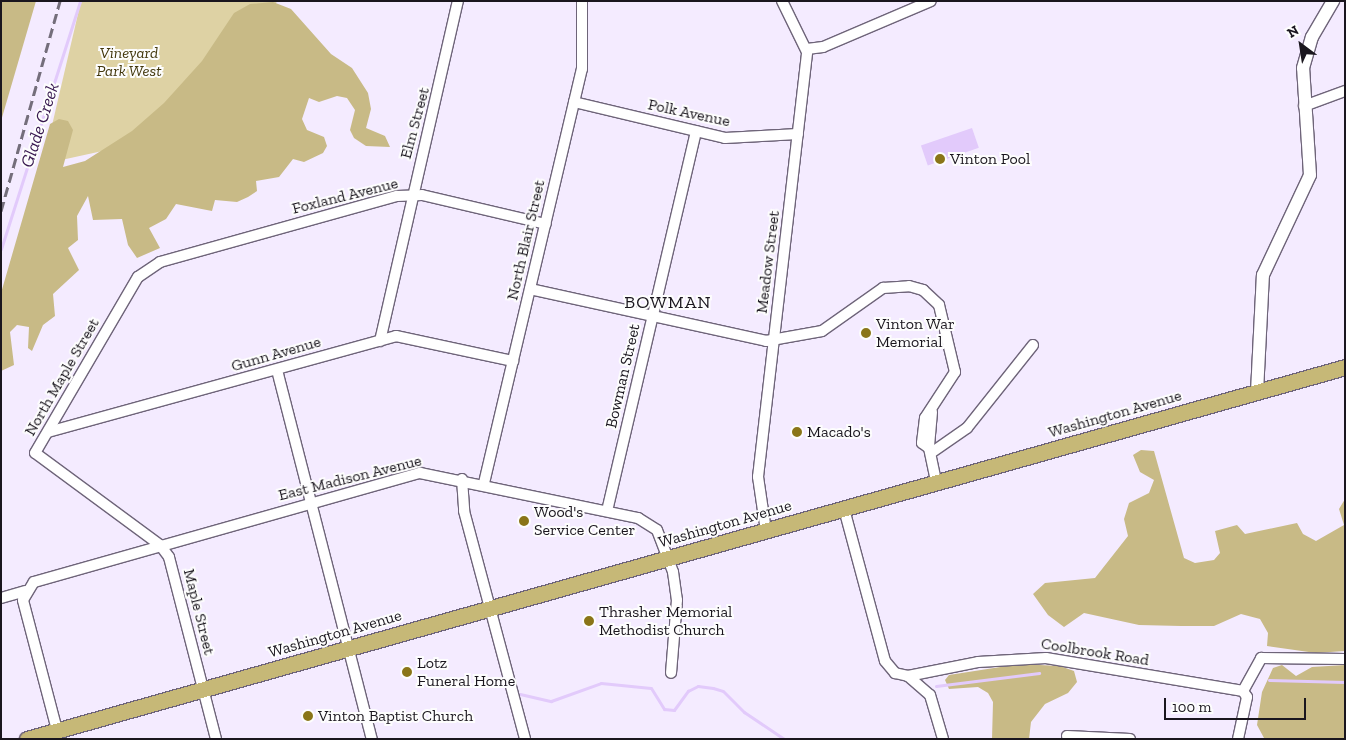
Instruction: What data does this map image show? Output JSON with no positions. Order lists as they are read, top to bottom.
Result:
{
  "streets": {
    "main road": ["Washington Avenue"],
    "street": [
      "Polk Avenue",
      "Elm Street",
      "Foxland Avenue",
      "North Blair Street",
      "Meadow Street",
      "Gunn Avenue",
      "Bowman Street",
      "North Maple Street",
      "East Madison Avenue",
      "Maple Street",
      "Coolbrook Road"
    ]
  },
  "crossings": [
    ["Polk Avenue", "North Blair Street"],
    ["Polk Avenue", "Meadow Street"],
    ["Polk Avenue", "Bowman Street"],
    ["Elm Street", "Foxland Avenue"],
    ["Elm Street", "Gunn Avenue"],
    ["Foxland Avenue", "North Blair Street"],
    ["Foxland Avenue", "North Maple Street"],
    ["North Blair Street", "Gunn Avenue"],
    ["North Blair Street", "East Madison Avenue"],
    ["Meadow Street", "Washington Avenue"],
    ["Gunn Avenue", "North Maple Street"],
    ["Bowman Street", "East Madison Avenue"],
    ["North Maple Street", "East Madison Avenue"],
    ["North Maple Street", "Maple Street"],
    ["Washington Avenue", "East Madison Avenue"],
    ["Washington Avenue", "Maple Street"],
    ["East Madison Avenue", "Maple Street"]
  ],
  "districts": ["BOWMAN"],
  "water": ["Glade Creek"],
  "parks": ["Vineyard Park West"],
  "places": [
    "Vinton Pool",
    "Vinton War Memorial",
    "Macado's",
    "Wood's Service Center",
    "Thrasher Memorial Methodist Church",
    "Lotz Funeral Home",
    "Vinton Baptist Church"
  ],
  "scale_bar": "100 m",
  "north": "top left"
}
